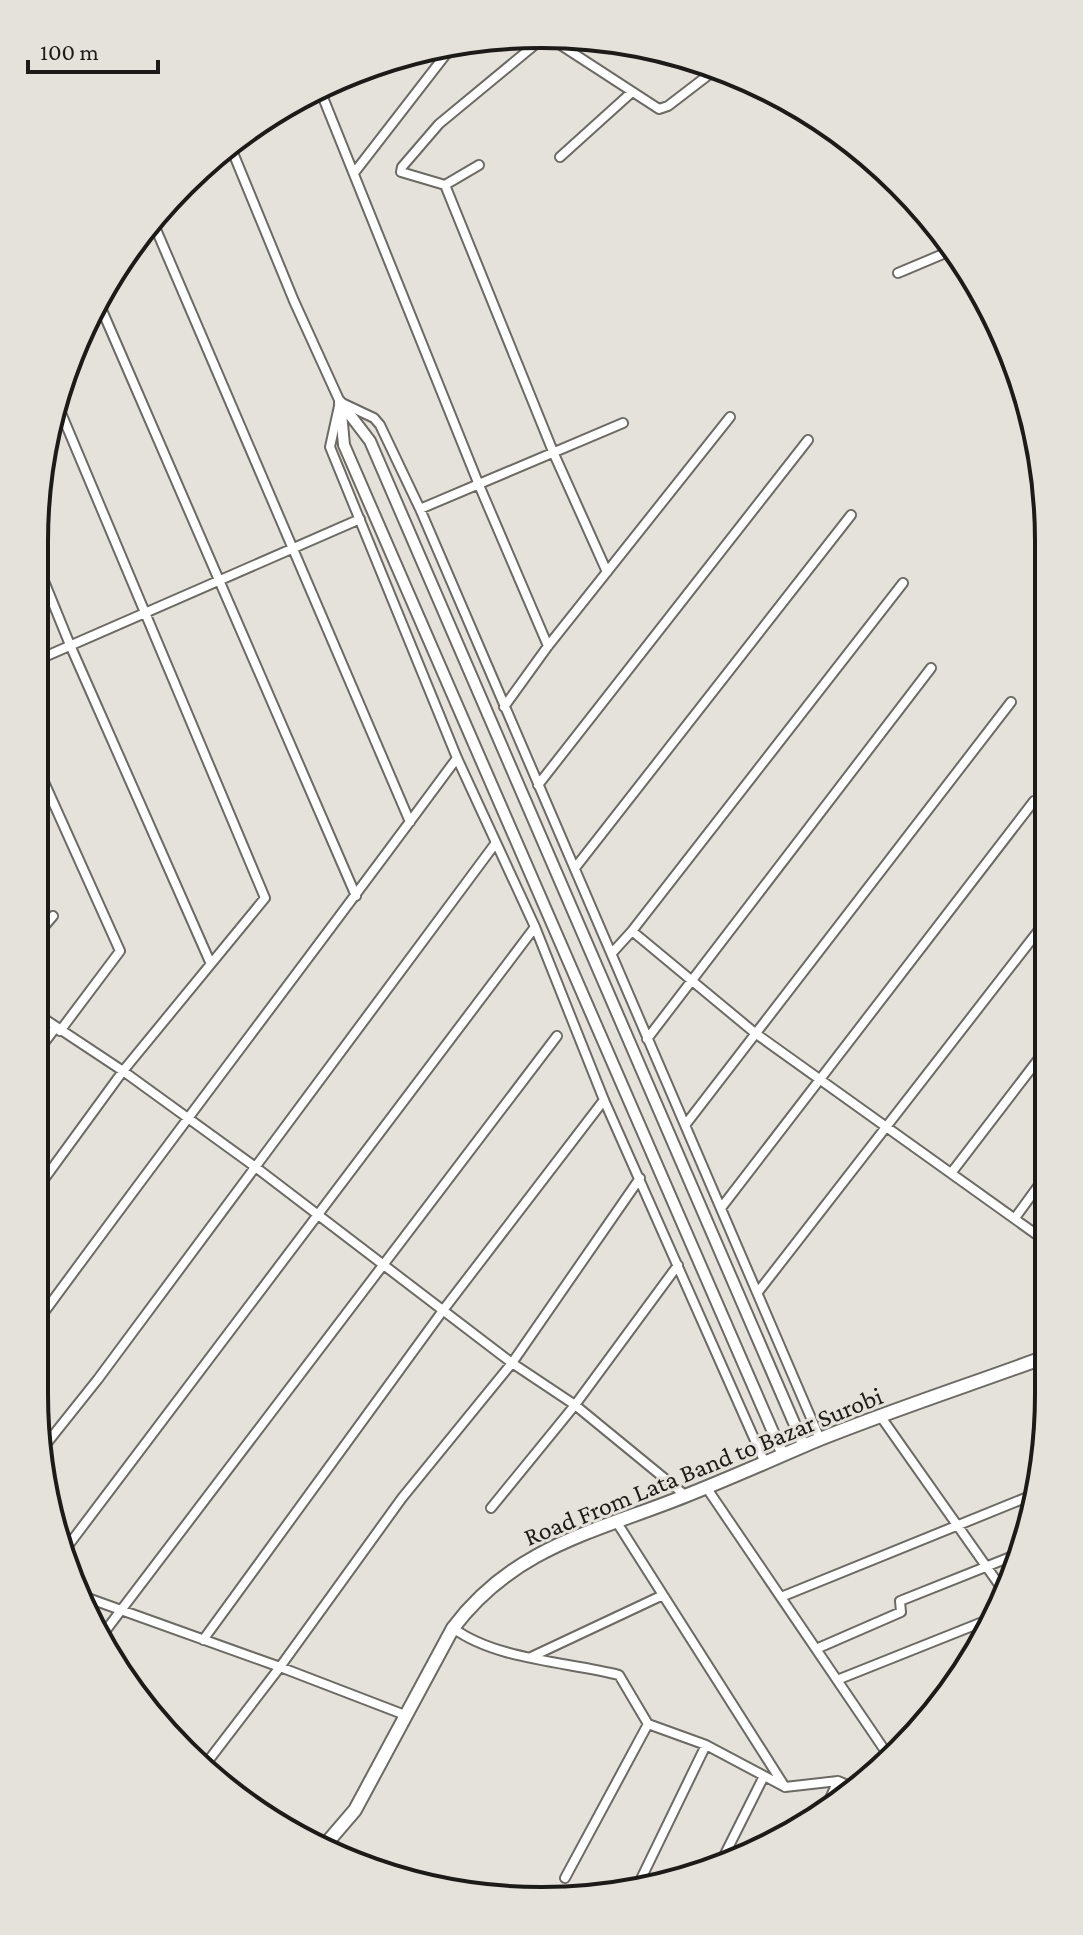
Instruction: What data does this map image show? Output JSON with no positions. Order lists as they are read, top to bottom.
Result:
{
  "streets": {
    "main road": ["Road From Lata Band to Bazar Surobi"]
  },
  "scale_bar": "100 m"
}
